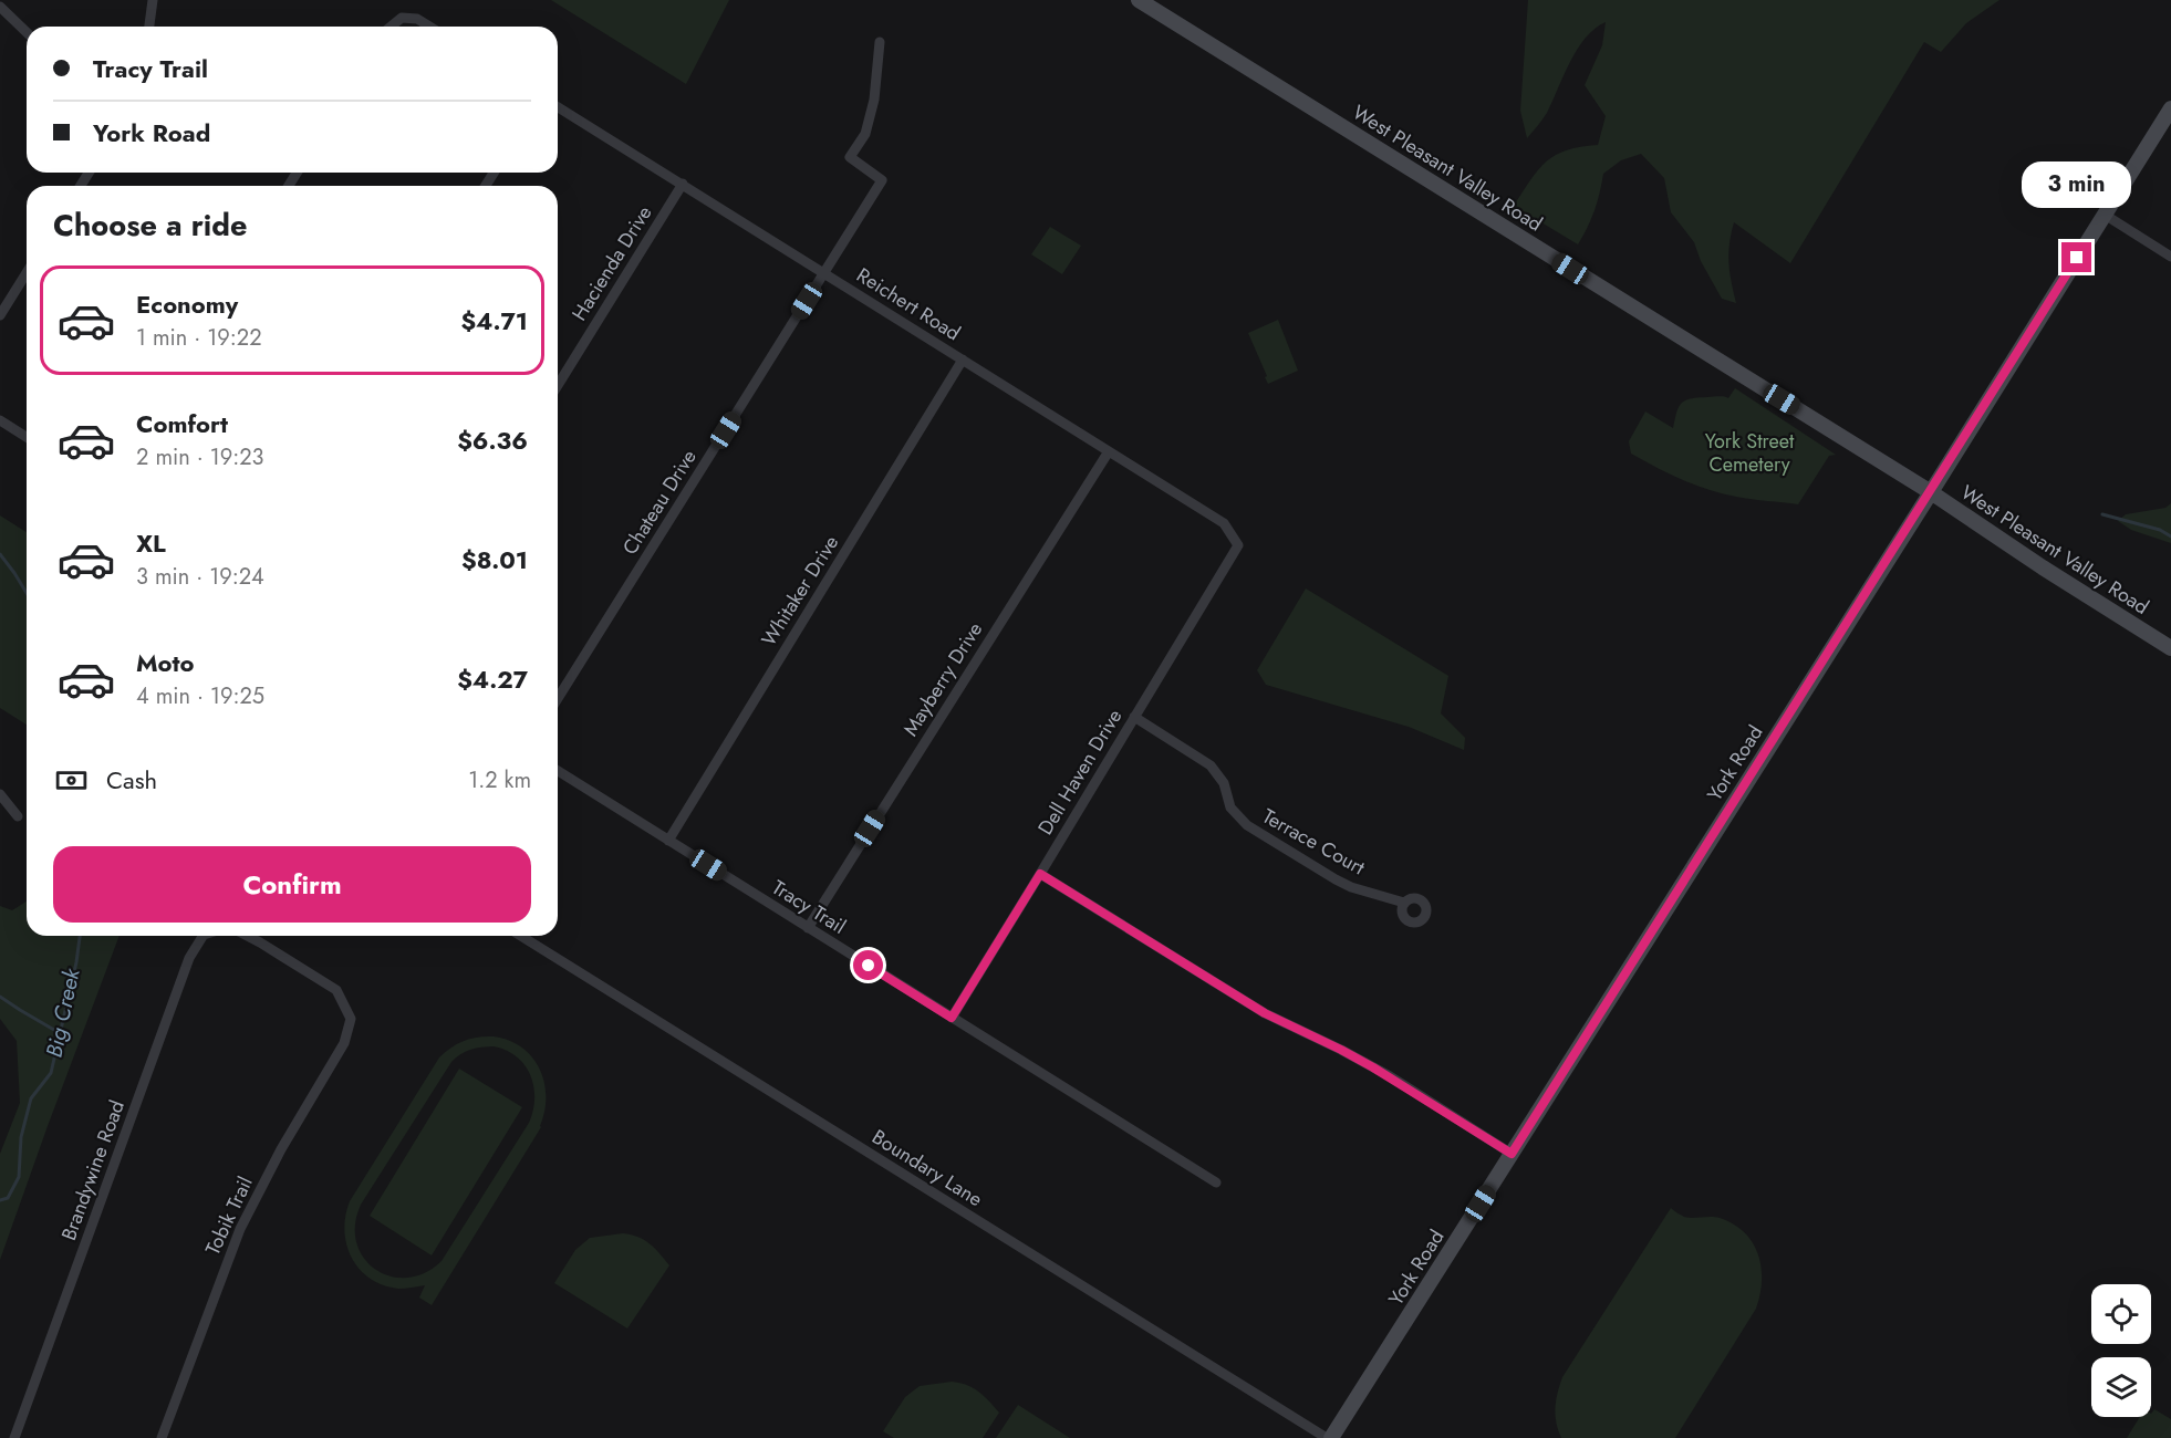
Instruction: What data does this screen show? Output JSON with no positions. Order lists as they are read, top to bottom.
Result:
{
  "streets": {
    "main road": ["West Pleasant Valley Road", "York Road"],
    "street": [
      "Hacienda Drive",
      "Reichert Road",
      "Chateau Drive",
      "Whitaker Drive",
      "Mayberry Drive",
      "Dell Haven Drive",
      "Terrace Court",
      "Tracy Trail",
      "Boundary Lane",
      "Brandywine Road",
      "Tobik Trail"
    ]
  },
  "crossings": [
    ["West Pleasant Valley Road", "York Road"],
    ["Hacienda Drive", "Reichert Road"],
    ["Reichert Road", "Chateau Drive"],
    ["Reichert Road", "Whitaker Drive"],
    ["Reichert Road", "Mayberry Drive"],
    ["Reichert Road", "Dell Haven Drive"],
    ["Whitaker Drive", "Tracy Trail"],
    ["Mayberry Drive", "Tracy Trail"],
    ["Dell Haven Drive", "Terrace Court"],
    ["Dell Haven Drive", "Tracy Trail"]
  ],
  "water": ["Big Creek"],
  "parks": ["York Street Cemetery"],
  "page": {
    "banner": ["Tracy Trail", "York Road"],
    "bubble": "3 min",
    "heading": "Choose a ride",
    "list": [
      {
        "name": "Economy",
        "note": "1 min · 19:22",
        "value": "$4.71"
      },
      {
        "name": "Comfort",
        "note": "2 min · 19:23",
        "value": "$6.36"
      },
      {
        "name": "XL",
        "note": "3 min · 19:24",
        "value": "$8.01"
      },
      {
        "name": "Moto",
        "note": "4 min · 19:25",
        "value": "$4.27"
      }
    ],
    "pay": ["Cash", "1.2 km"],
    "buttons": "Confirm"
  }
}
